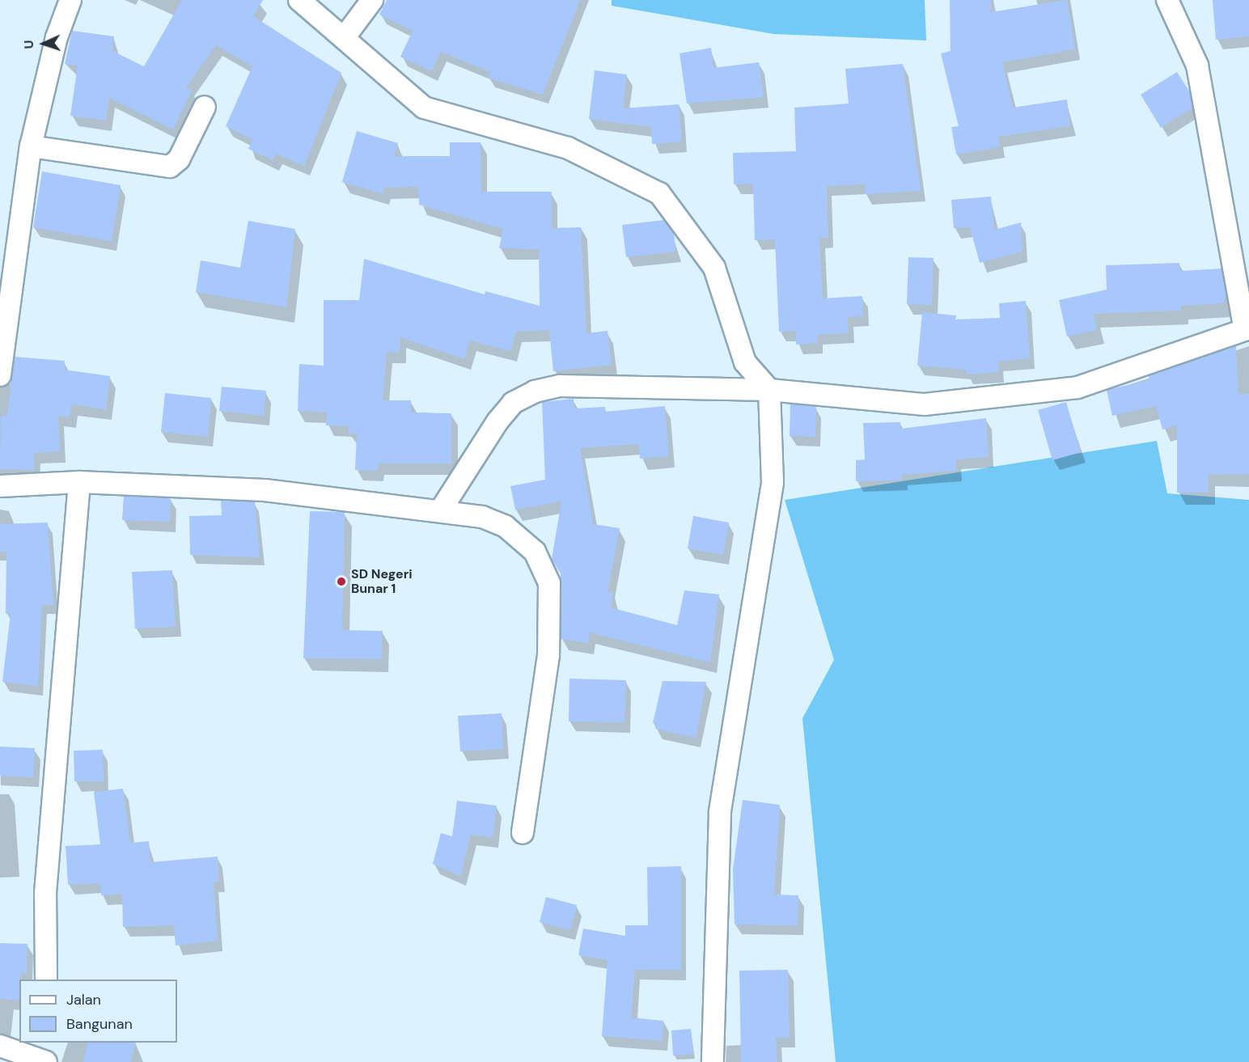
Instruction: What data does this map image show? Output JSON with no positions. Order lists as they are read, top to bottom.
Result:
{
  "places": ["SD Negeri Bunar 1"],
  "legend": ["Jalan", "Bangunan"],
  "north": "left"
}
